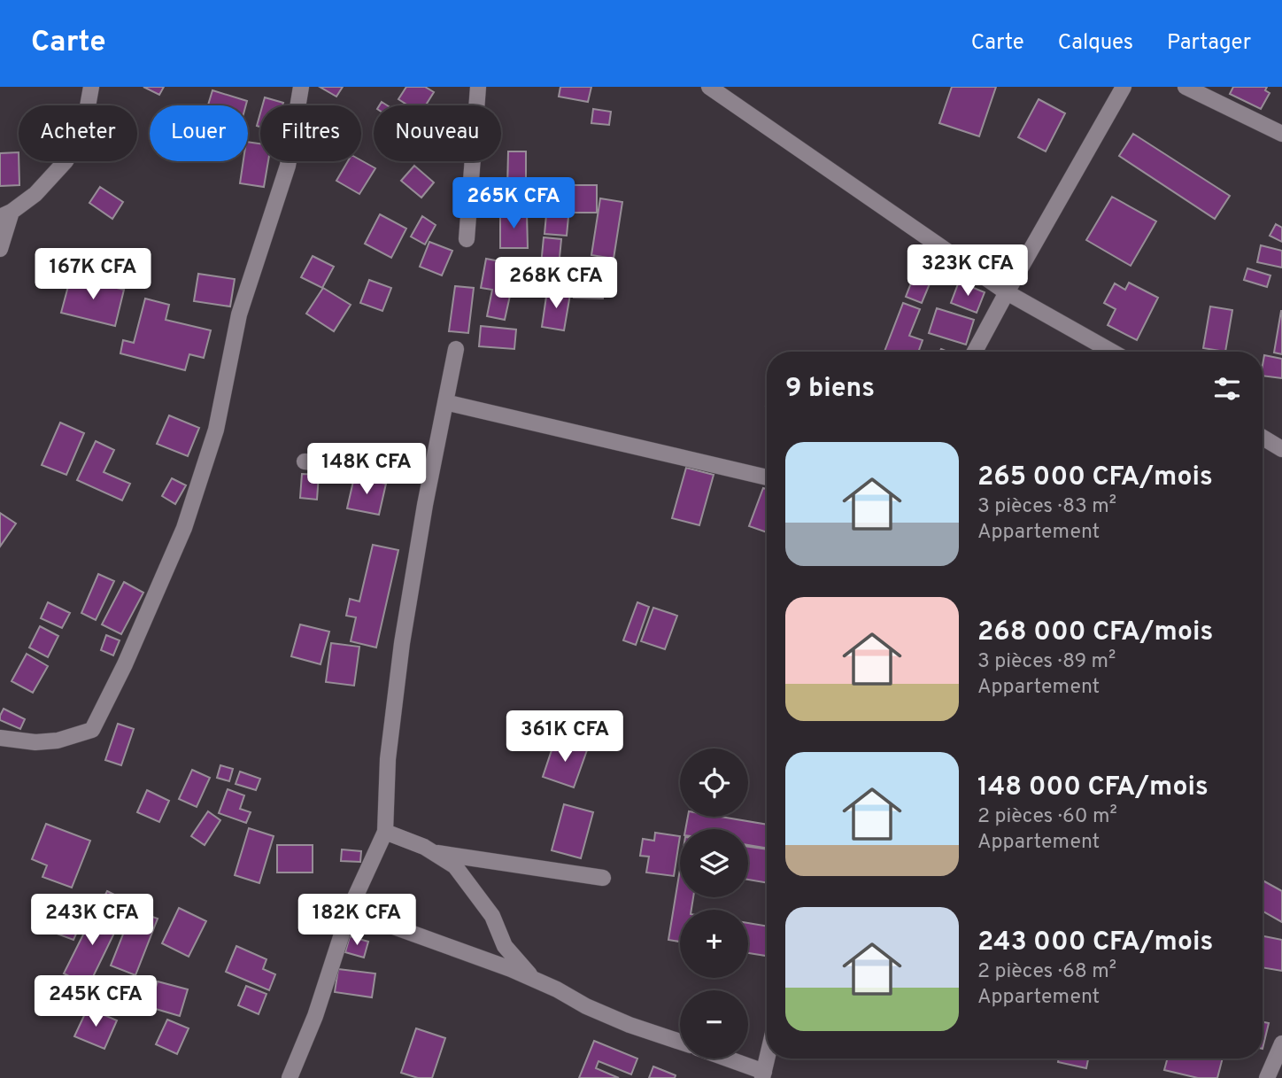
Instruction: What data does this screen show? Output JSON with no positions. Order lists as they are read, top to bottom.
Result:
{
  "page": {
    "header": "Carte",
    "nav": ["Carte", "Calques", "Partager"],
    "chip": [
      "Acheter",
      "Louer",
      "Filtres",
      "Nouveau"
    ],
    "price": [
      "265K CFA",
      "323K CFA",
      "167K CFA",
      "268K CFA",
      "148K CFA",
      "361K CFA",
      "243K CFA",
      "182K CFA",
      "245K CFA"
    ],
    "heading": "9 biens",
    "list": [
      {
        "name": "265 000 CFA/mois",
        "note": "3 pièces · 83 m² · Appartement"
      },
      {
        "name": "268 000 CFA/mois",
        "note": "3 pièces · 89 m² · Appartement"
      },
      {
        "name": "148 000 CFA/mois",
        "note": "2 pièces · 60 m² · Appartement"
      },
      {
        "name": "243 000 CFA/mois",
        "note": "2 pièces · 68 m² · Appartement"
      }
    ],
    "map_buttons": ["+", "−"]
  }
}
